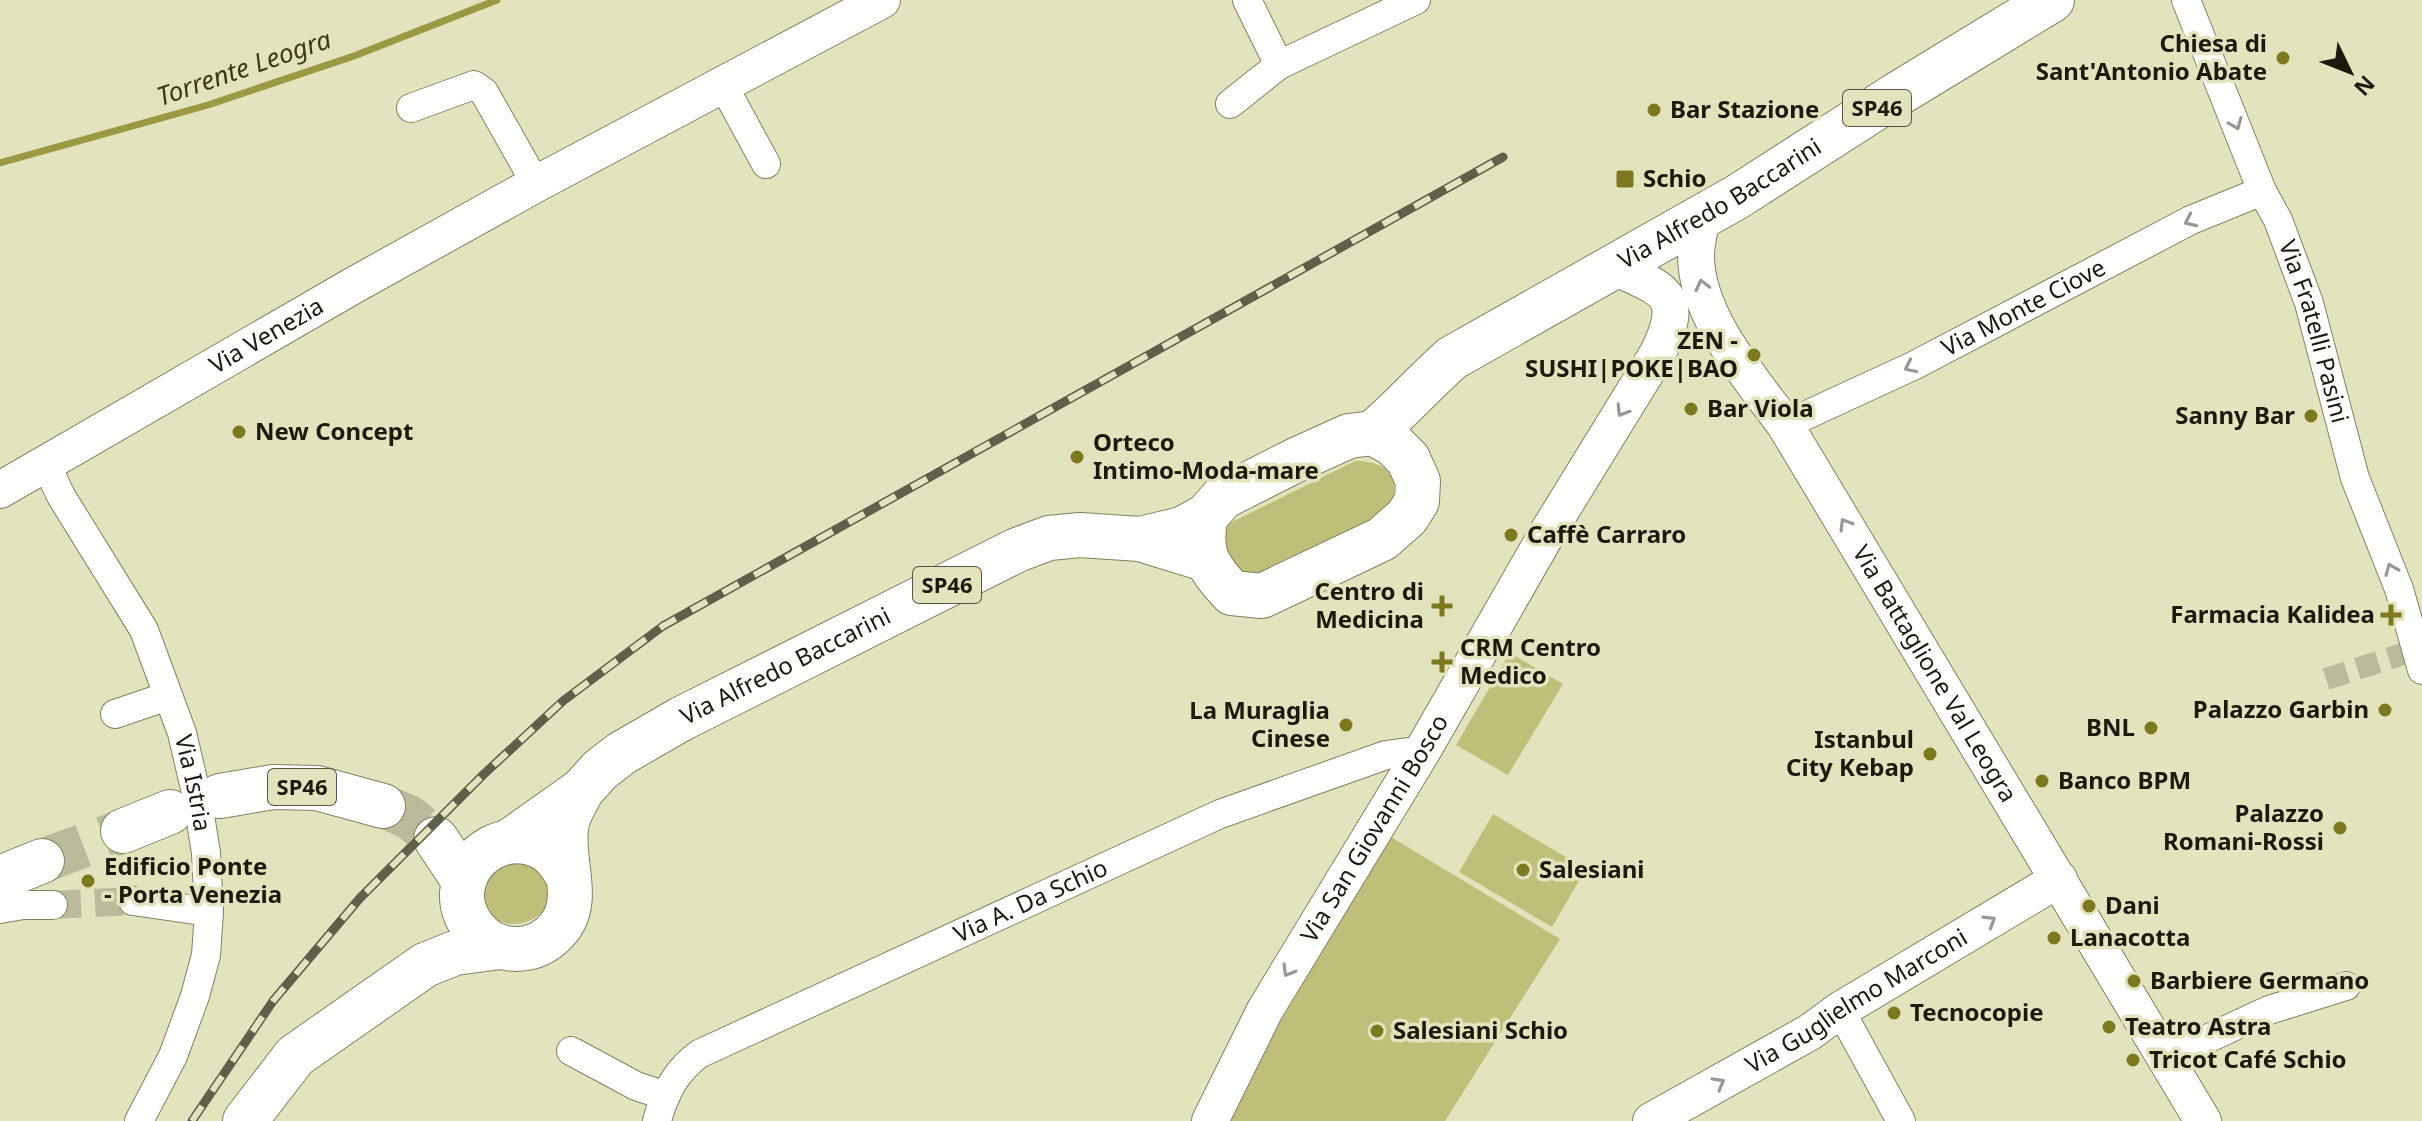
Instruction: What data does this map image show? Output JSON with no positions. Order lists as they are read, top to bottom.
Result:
{
  "streets": {
    "main road": ["SP46", "Via Alfredo Baccarini"],
    "street": [
      "Via Monte Ciove",
      "Via Fratelli Pasini",
      "Via Venezia",
      "Via Battaglione Val Leogra",
      "Via Istria",
      "Via San Giovanni Bosco",
      "Via A. Da Schio",
      "Via Guglielmo Marconi"
    ]
  },
  "crossings": [
    ["Via Alfredo Baccarini", "Via Battaglione Val Leogra"],
    ["Via Monte Ciove", "Via Fratelli Pasini"],
    ["Via Monte Ciove", "Via Battaglione Val Leogra"],
    ["Via Venezia", "Via Istria"],
    ["Via Battaglione Val Leogra", "Via Guglielmo Marconi"],
    ["Via San Giovanni Bosco", "Via A. Da Schio"]
  ],
  "one_way": [
    "Via Monte Ciove",
    "Via Battaglione Val Leogra",
    "Via San Giovanni Bosco",
    "Via Guglielmo Marconi"
  ],
  "water": ["Torrente Leogra"],
  "places": {
    "other": [
      "Chiesa di Sant'Antonio Abate",
      "Bar Stazione",
      "ZEN - SUSHI|POKE|BAO",
      "Bar Viola",
      "Sanny Bar",
      "New Concept",
      "Orteco Intimo-Moda-mare",
      "Caffè Carraro",
      "Palazzo Garbin",
      "La Muraglia Cinese",
      "BNL",
      "Istanbul City Kebap",
      "Banco BPM",
      "Palazzo Romani-Rossi",
      "Salesiani",
      "Edificio Ponte - Porta Venezia",
      "Dani",
      "Lanacotta",
      "Barbiere Germano",
      "Tecnocopie",
      "Teatro Astra",
      "Salesiani Schio",
      "Tricot Café Schio"
    ],
    "transit": ["Schio"],
    "health": ["Centro di Medicina", "Farmacia Kalidea", "CRM Centro Medico"]
  },
  "north": "bottom right"
}
